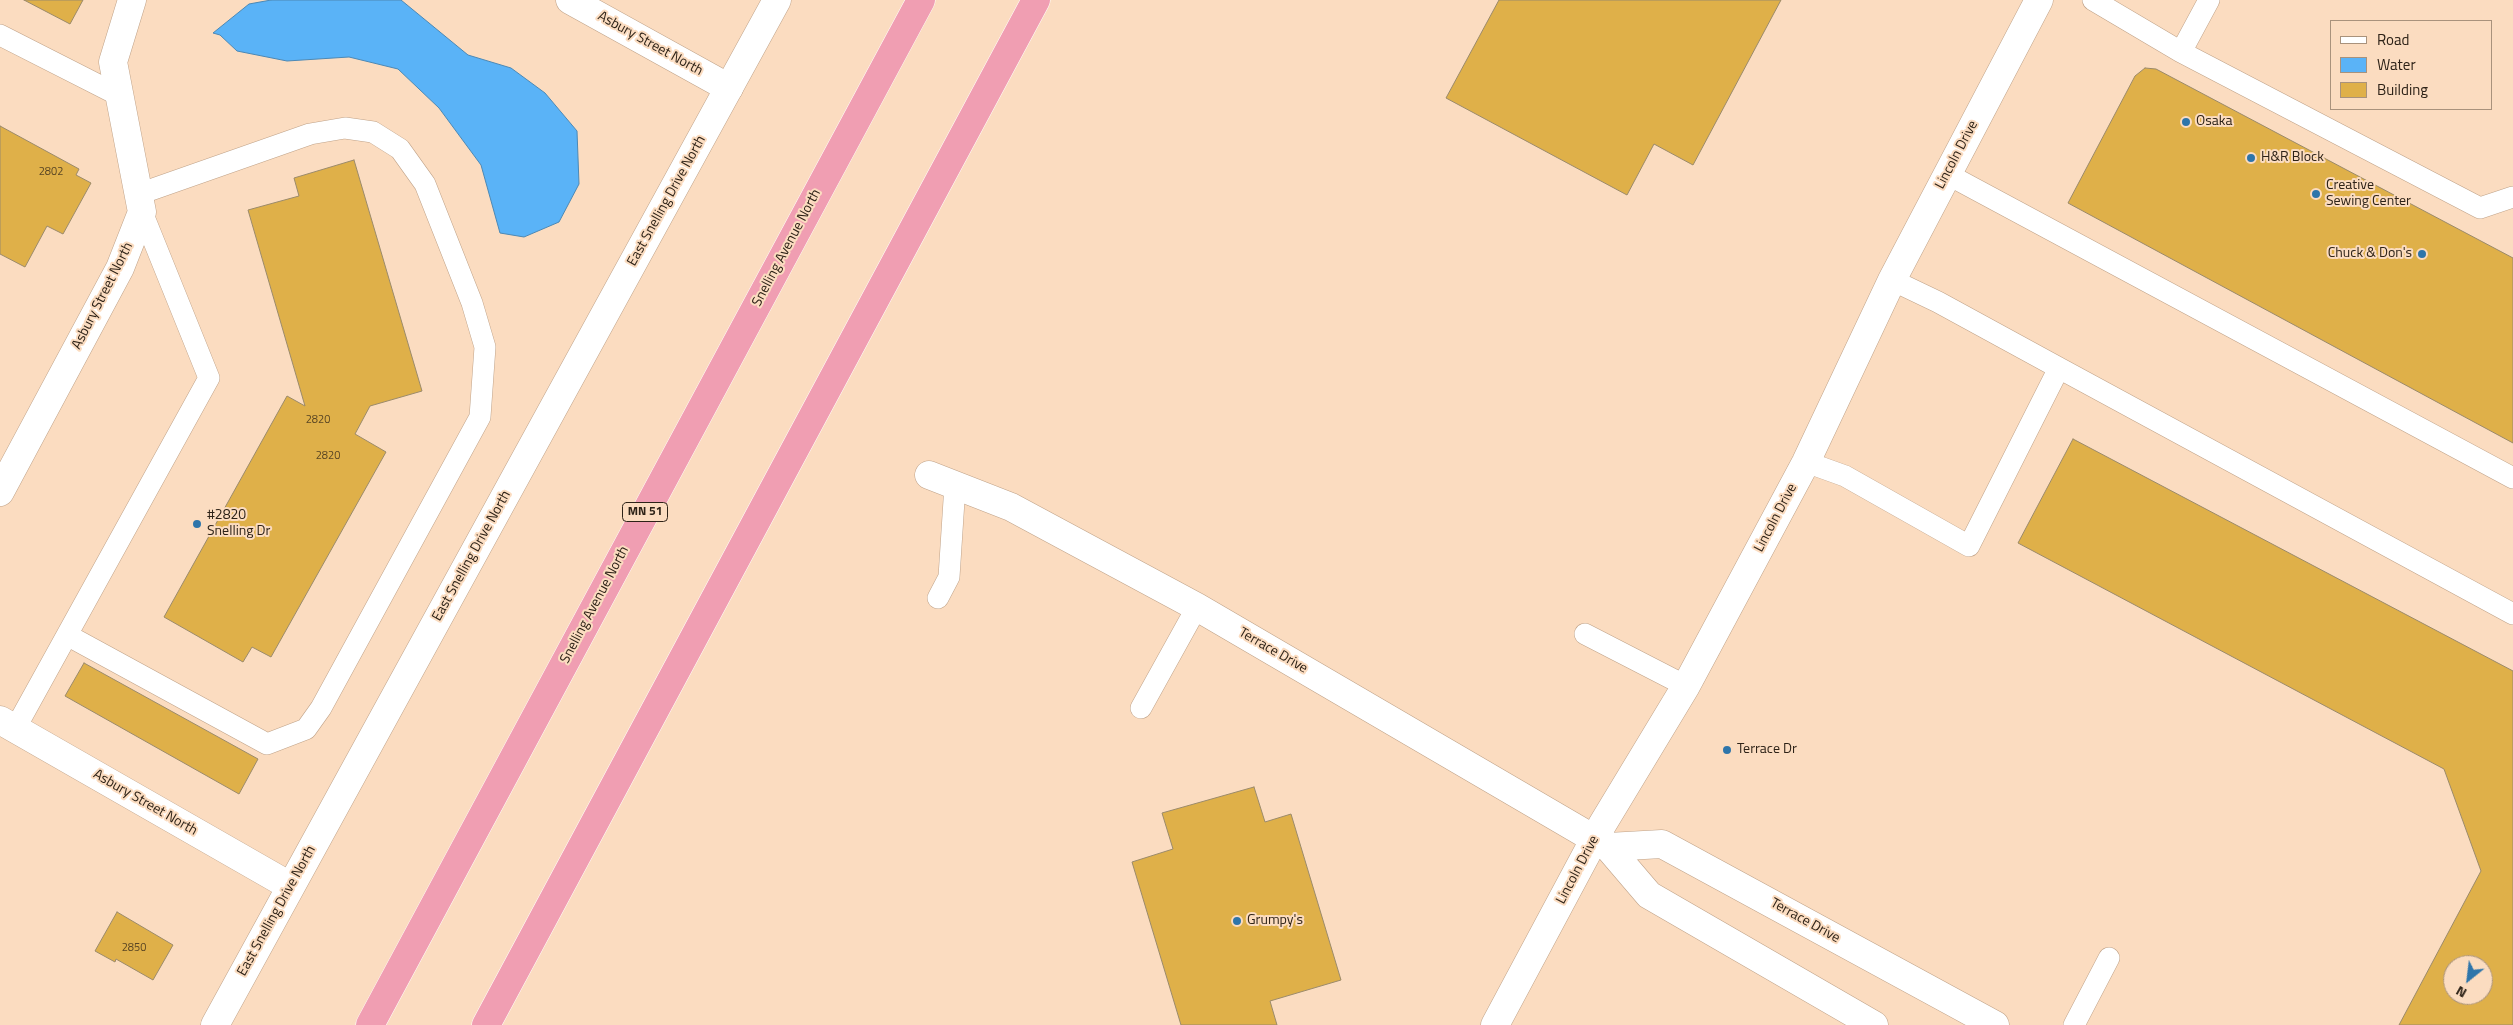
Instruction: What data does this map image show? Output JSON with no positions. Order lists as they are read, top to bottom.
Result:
{
  "streets": {
    "highway": ["Snelling Avenue North", "MN 51"],
    "street": [
      "Asbury Street North",
      "Lincoln Drive",
      "East Snelling Drive North",
      "Terrace Drive"
    ]
  },
  "crossings": [
    ["Asbury Street North", "East Snelling Drive North"],
    ["Lincoln Drive", "Terrace Drive"]
  ],
  "places": [
    "Osaka",
    "H&R Block",
    "Creative Sewing Center",
    "Chuck & Don's",
    "#2820 Snelling Dr",
    "Terrace Dr",
    "Grumpy's"
  ],
  "house_numbers": [
    "2802",
    "2820",
    "2820",
    "2850"
  ],
  "legend": ["Road", "Water", "Building"],
  "north": "bottom left"
}
